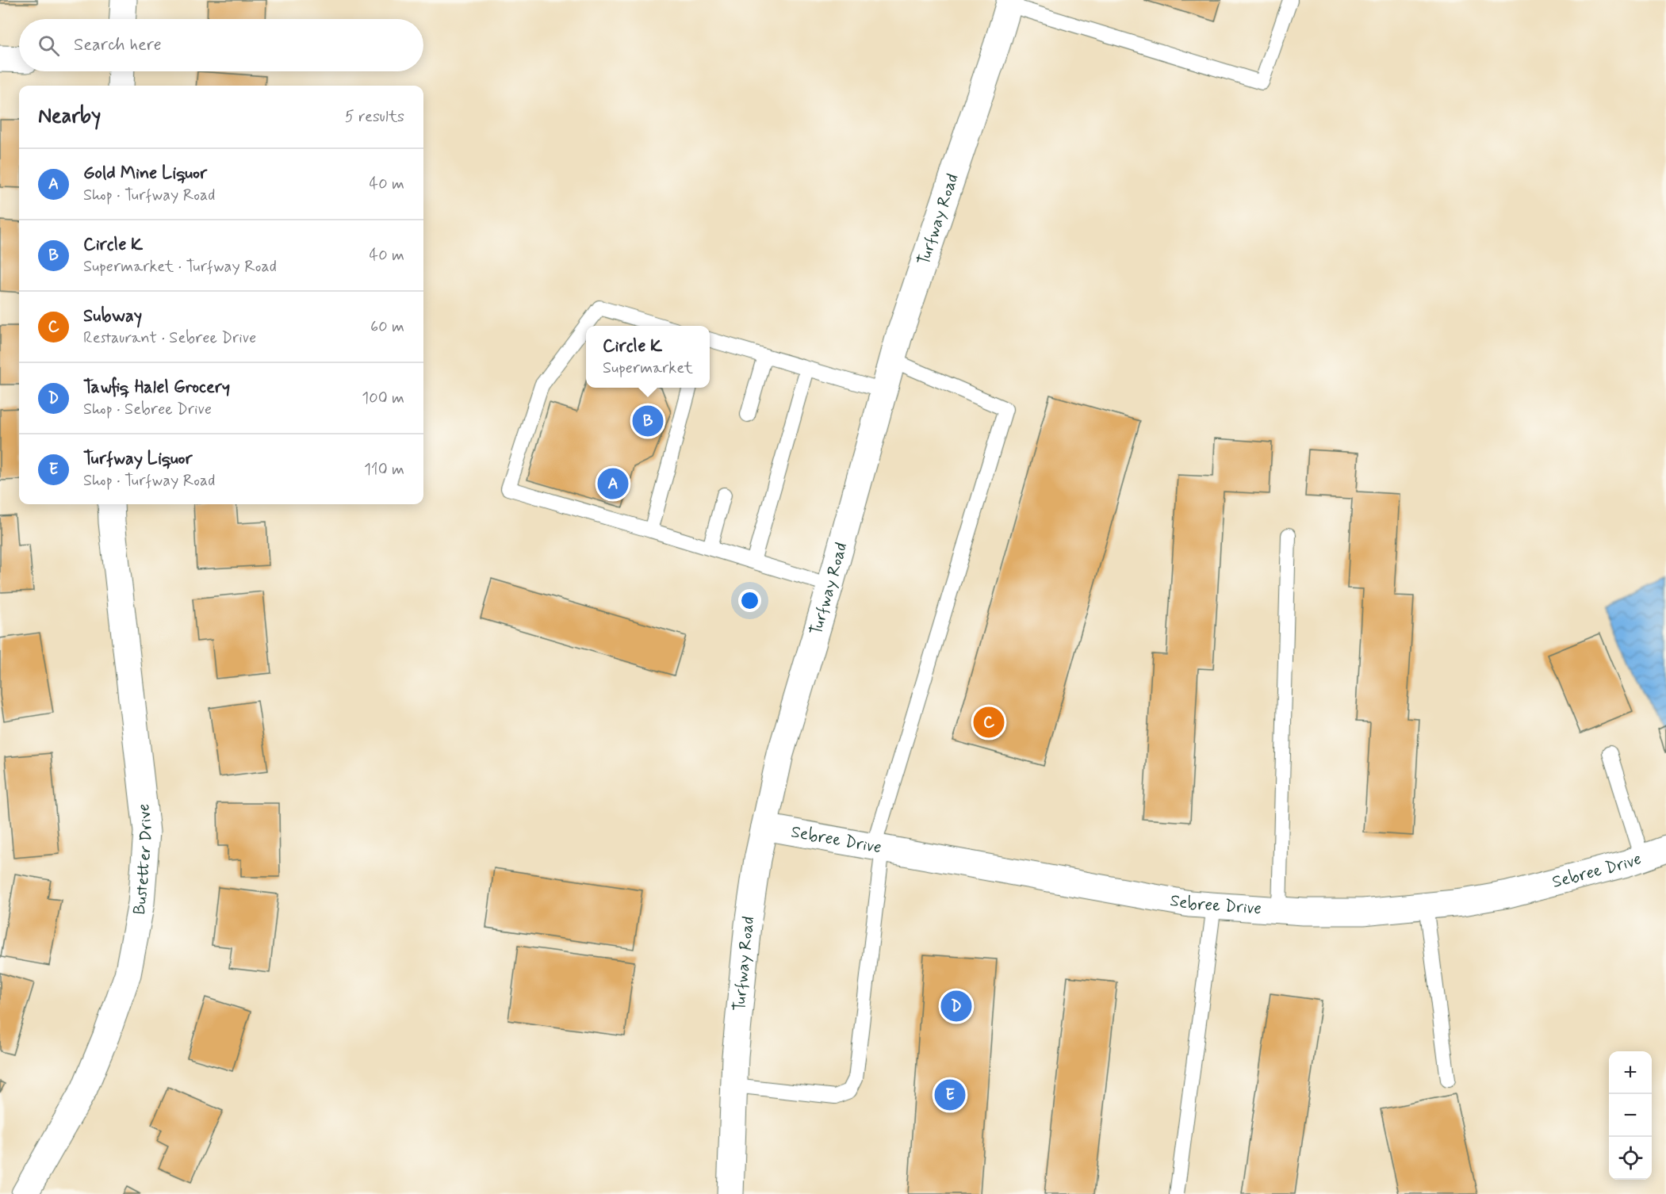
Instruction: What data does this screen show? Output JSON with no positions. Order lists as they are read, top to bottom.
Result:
{
  "streets": {
    "street": ["Turfway Road", "Sebree Drive", "Bustetter Drive"]
  },
  "crossings": [
    ["Turfway Road", "Sebree Drive"]
  ],
  "page": {
    "search": "Search here",
    "heading": ["Nearby", "5 results"],
    "list": [
      {
        "mark": "A",
        "name": "Gold Mine Liquor",
        "note": "Shop · Turfway Road",
        "value": "40 m"
      },
      {
        "mark": "B",
        "name": "Circle K",
        "note": "Supermarket · Turfway Road",
        "value": "40 m"
      },
      {
        "mark": "C",
        "name": "Subway",
        "note": "Restaurant · Sebree Drive",
        "value": "60 m"
      },
      {
        "mark": "D",
        "name": "Tawfiq Halel Grocery",
        "note": "Shop · Sebree Drive",
        "value": "100 m"
      },
      {
        "mark": "E",
        "name": "Turfway Liquor",
        "note": "Shop · Turfway Road",
        "value": "110 m"
      }
    ],
    "popup": ["Circle K", "Supermarket"],
    "pins": [
      "B",
      "A",
      "C",
      "D",
      "E"
    ],
    "map_buttons": ["+", "−"]
  }
}
